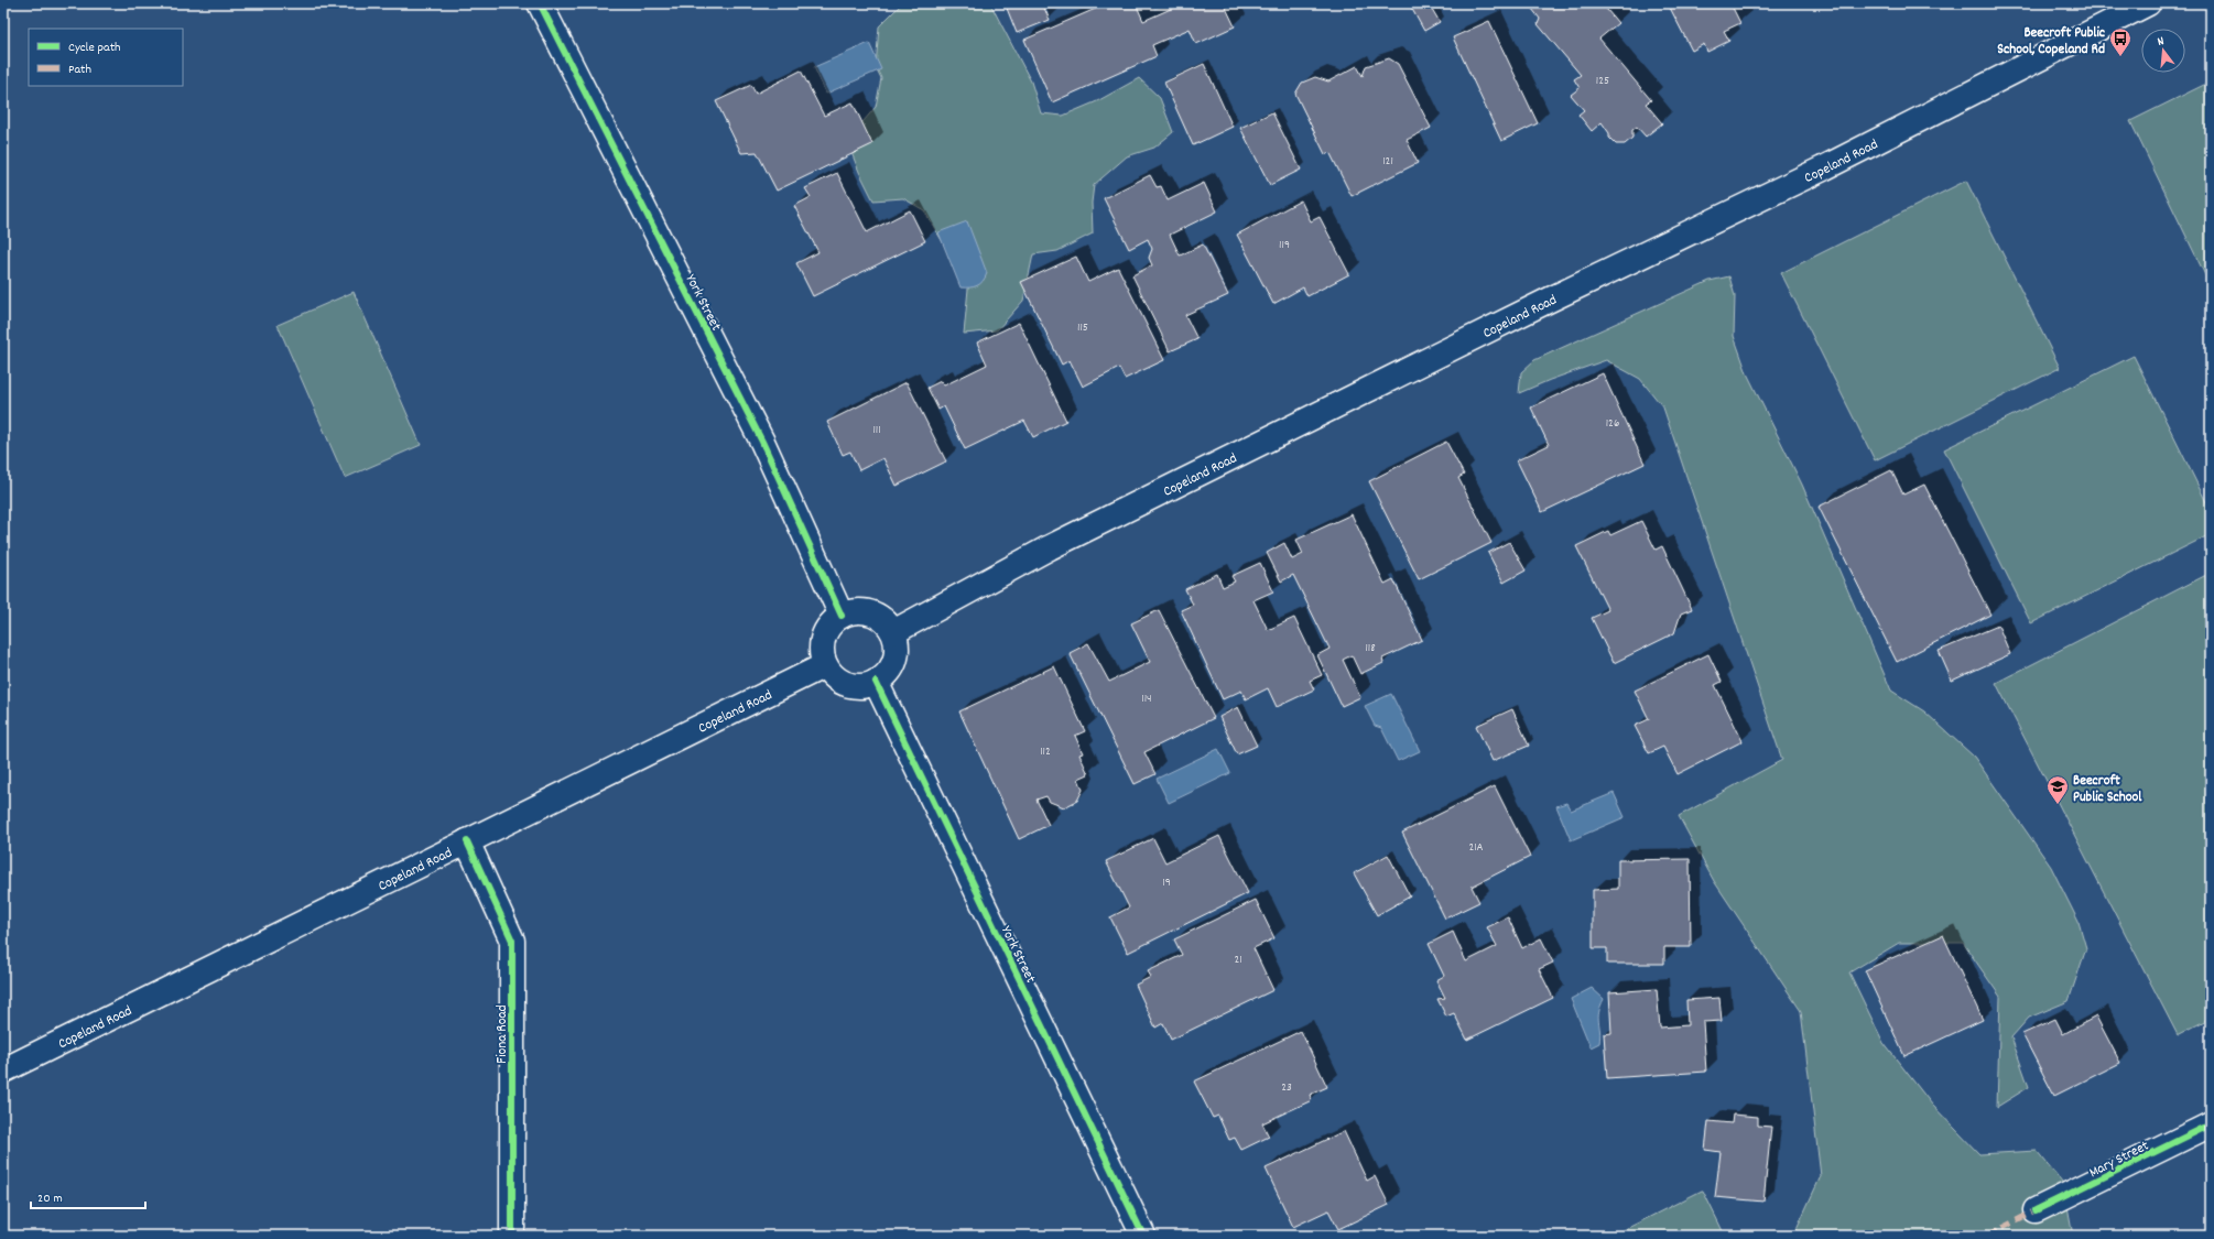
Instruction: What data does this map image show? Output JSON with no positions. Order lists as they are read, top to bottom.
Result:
{
  "streets": {
    "main road": [
      "Copeland Road",
      "York Street",
      "Fiona Road",
      "Mary Street"
    ]
  },
  "crossings": [
    ["Copeland Road", "York Street"],
    ["Copeland Road", "Fiona Road"]
  ],
  "places": {
    "bus stop": ["Beecroft Public School, Copeland Rd"],
    "school or university": ["Beecroft Public School"]
  },
  "house_numbers": [
    "125",
    "121",
    "119",
    "115",
    "126",
    "111",
    "118",
    "114",
    "112",
    "21A",
    "19",
    "21",
    "23"
  ],
  "legend": ["Cycle path", "Path"],
  "scale_bar": "20 m",
  "north": "top"
}
